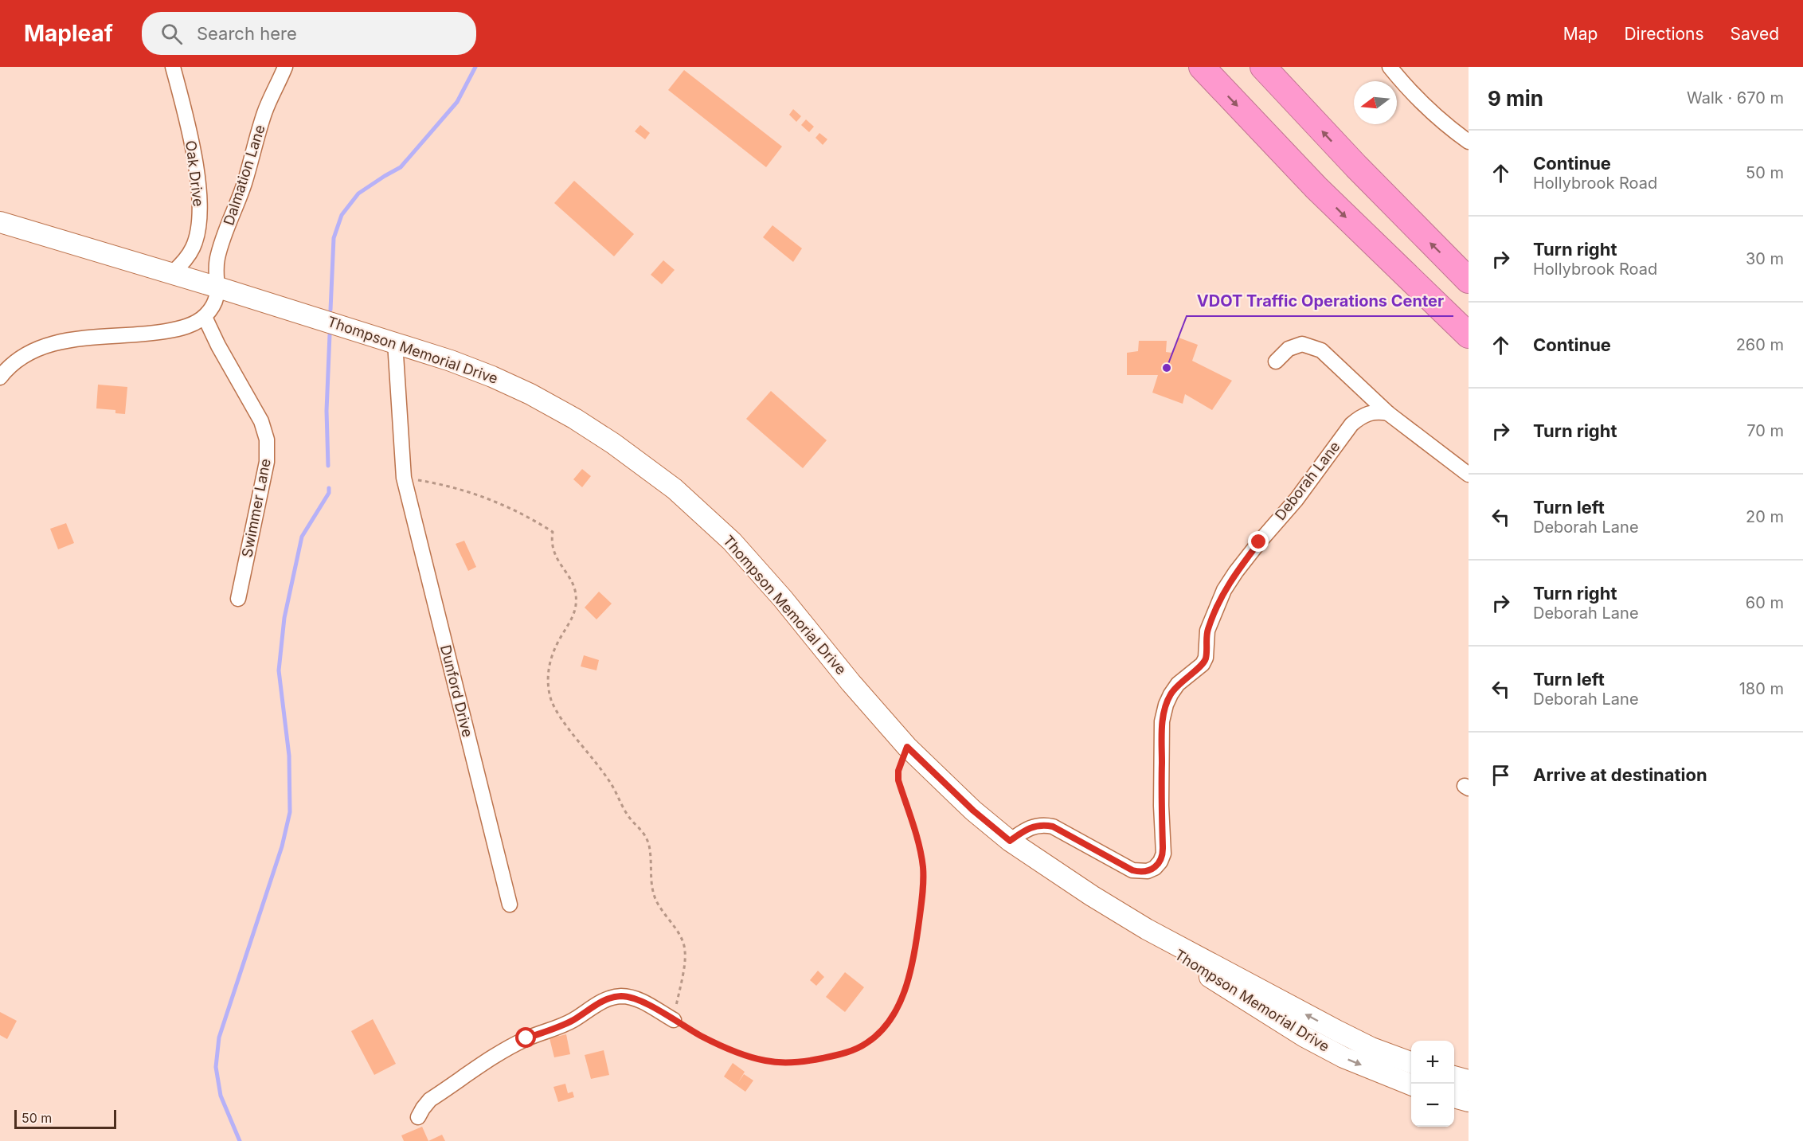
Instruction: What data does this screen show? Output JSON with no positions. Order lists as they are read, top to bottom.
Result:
{
  "streets": {
    "main road": ["Thompson Memorial Drive"],
    "street": [
      "Oak Drive",
      "Dalmation Lane",
      "Deborah Lane",
      "Swimmer Lane",
      "Dunford Drive"
    ]
  },
  "crossings": [
    ["Oak Drive", "Thompson Memorial Drive"],
    ["Dalmation Lane", "Thompson Memorial Drive"],
    ["Thompson Memorial Drive", "Deborah Lane"],
    ["Thompson Memorial Drive", "Dunford Drive"]
  ],
  "places": ["VDOT Traffic Operations Center"],
  "scale_bar": "50 m",
  "north": "left",
  "page": {
    "header": "Mapleaf",
    "search": "Search here",
    "nav": ["Map", "Directions", "Saved"],
    "heading": ["9 min", "Walk · 670 m"],
    "list": [
      ["Continue", "Hollybrook Road", "50 m"],
      ["Turn right", "Hollybrook Road", "30 m"],
      ["Continue", "260 m"],
      ["Turn right", "70 m"],
      ["Turn left", "Deborah Lane", "20 m"],
      ["Turn right", "Deborah Lane", "60 m"],
      ["Turn left", "Deborah Lane", "180 m"],
      "Arrive at destination"
    ],
    "map_buttons": ["+", "−"],
    "scale": "50 m"
  }
}
